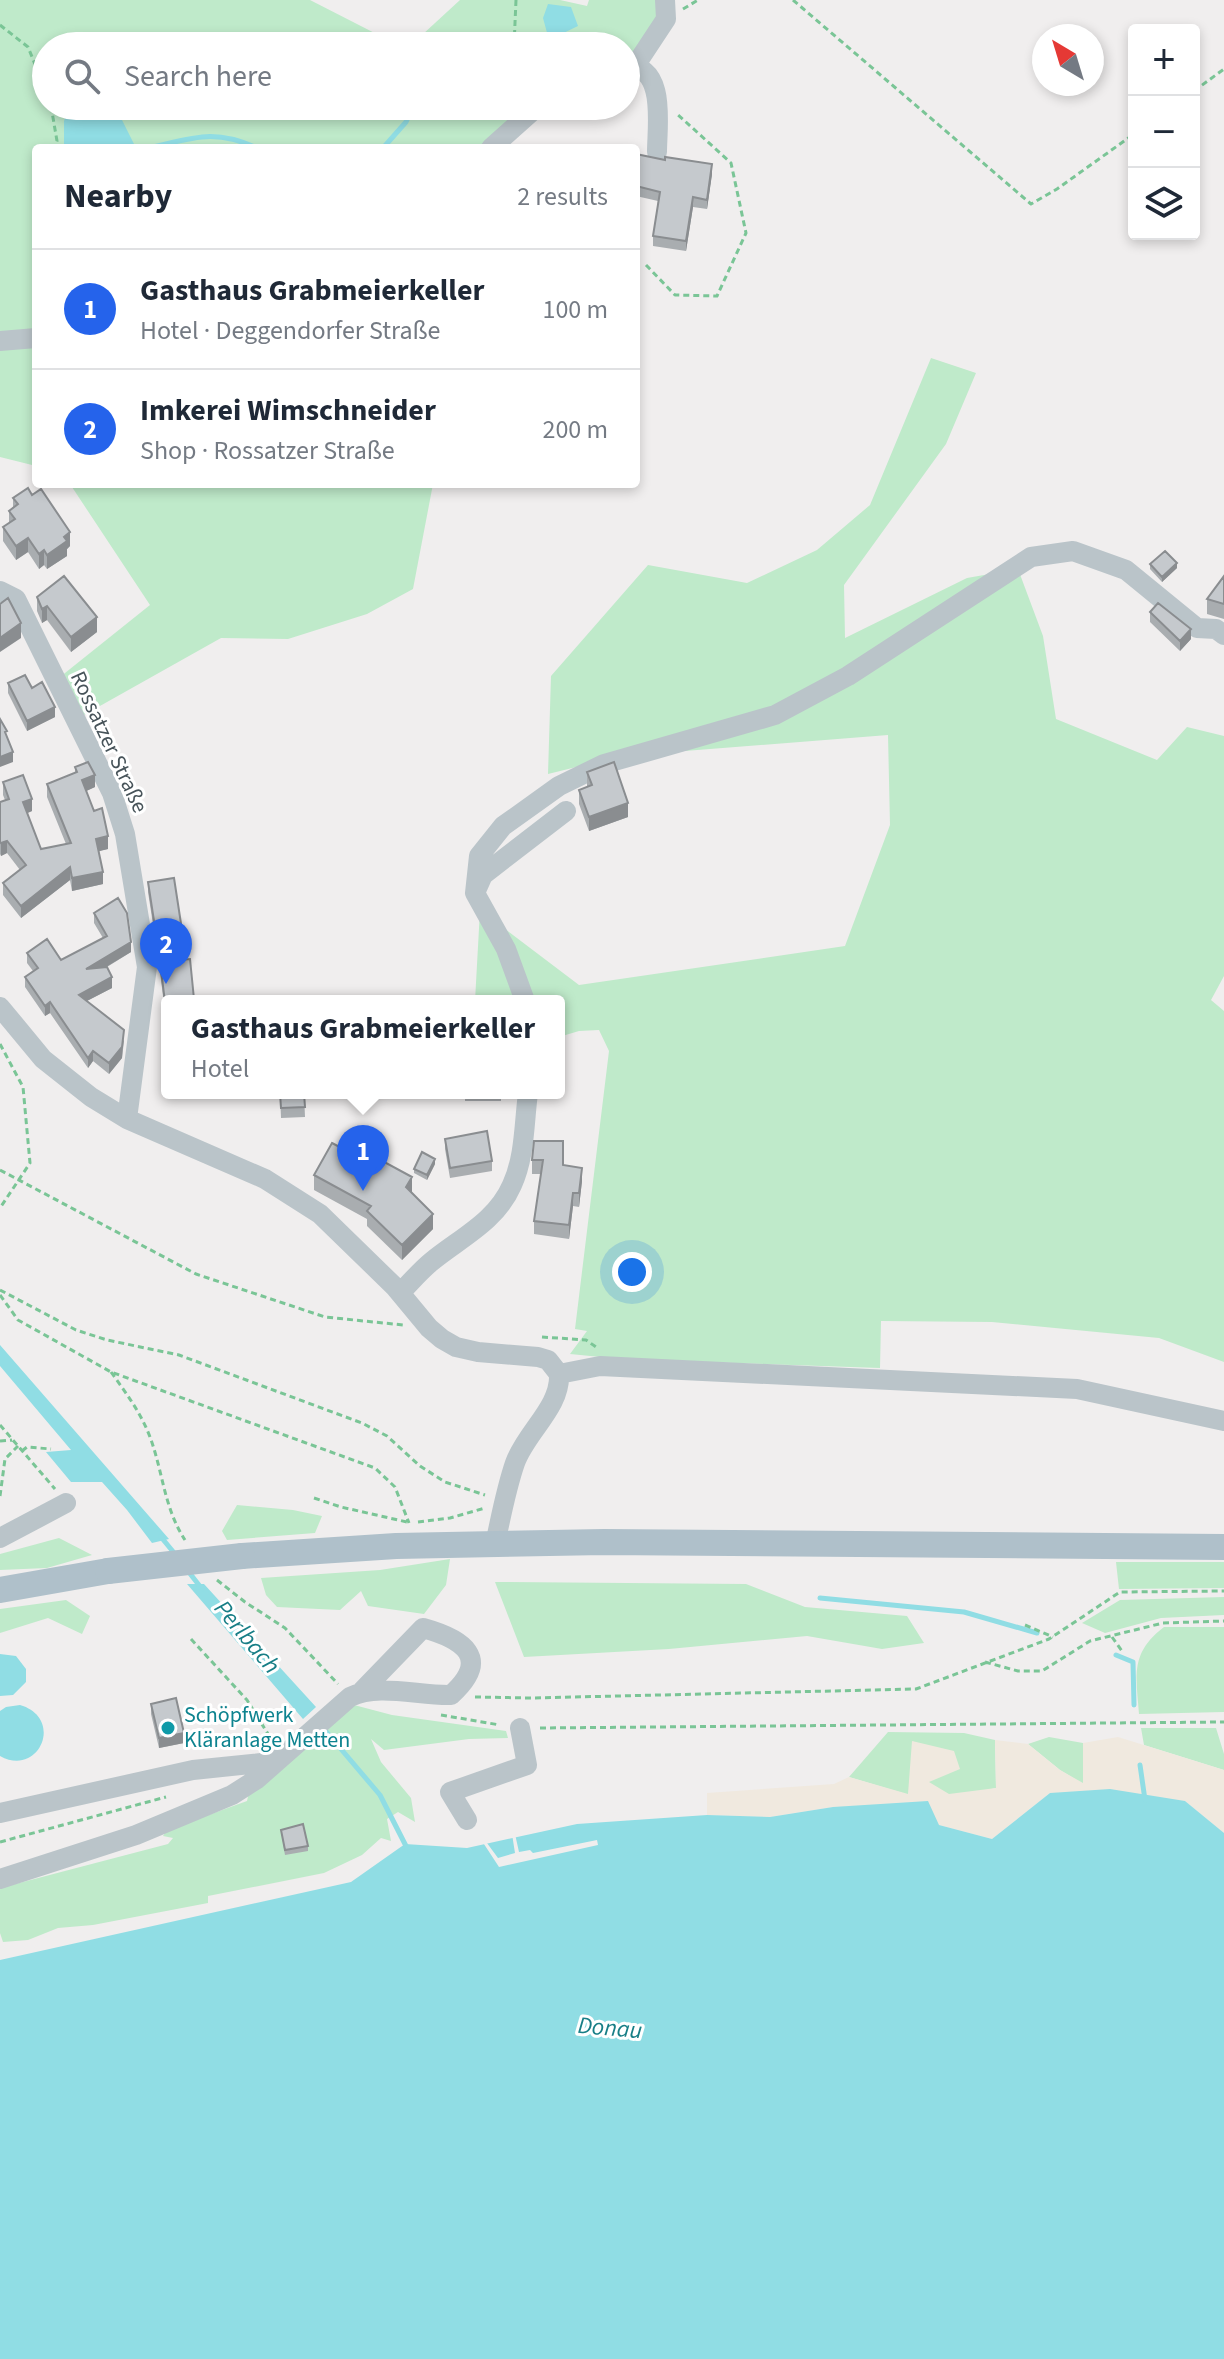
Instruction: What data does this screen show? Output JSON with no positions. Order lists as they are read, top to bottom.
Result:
{
  "streets": {
    "street": ["Rossatzer Straße"]
  },
  "water": ["Perlbach", "Donau"],
  "places": ["Schöpfwerk Kläranlage Metten"],
  "north": "top left",
  "page": {
    "map_buttons": ["+", "−"],
    "search": "Search here",
    "heading": ["Nearby", "2 results"],
    "list": [
      {
        "mark": "1",
        "name": "Gasthaus Grabmeierkeller",
        "note": "Hotel · Deggendorfer Straße",
        "value": "100 m"
      },
      {
        "mark": "2",
        "name": "Imkerei Wimschneider",
        "note": "Shop · Rossatzer Straße",
        "value": "200 m"
      }
    ],
    "pins": ["2", "1"],
    "popup": ["Gasthaus Grabmeierkeller", "Hotel"]
  }
}
